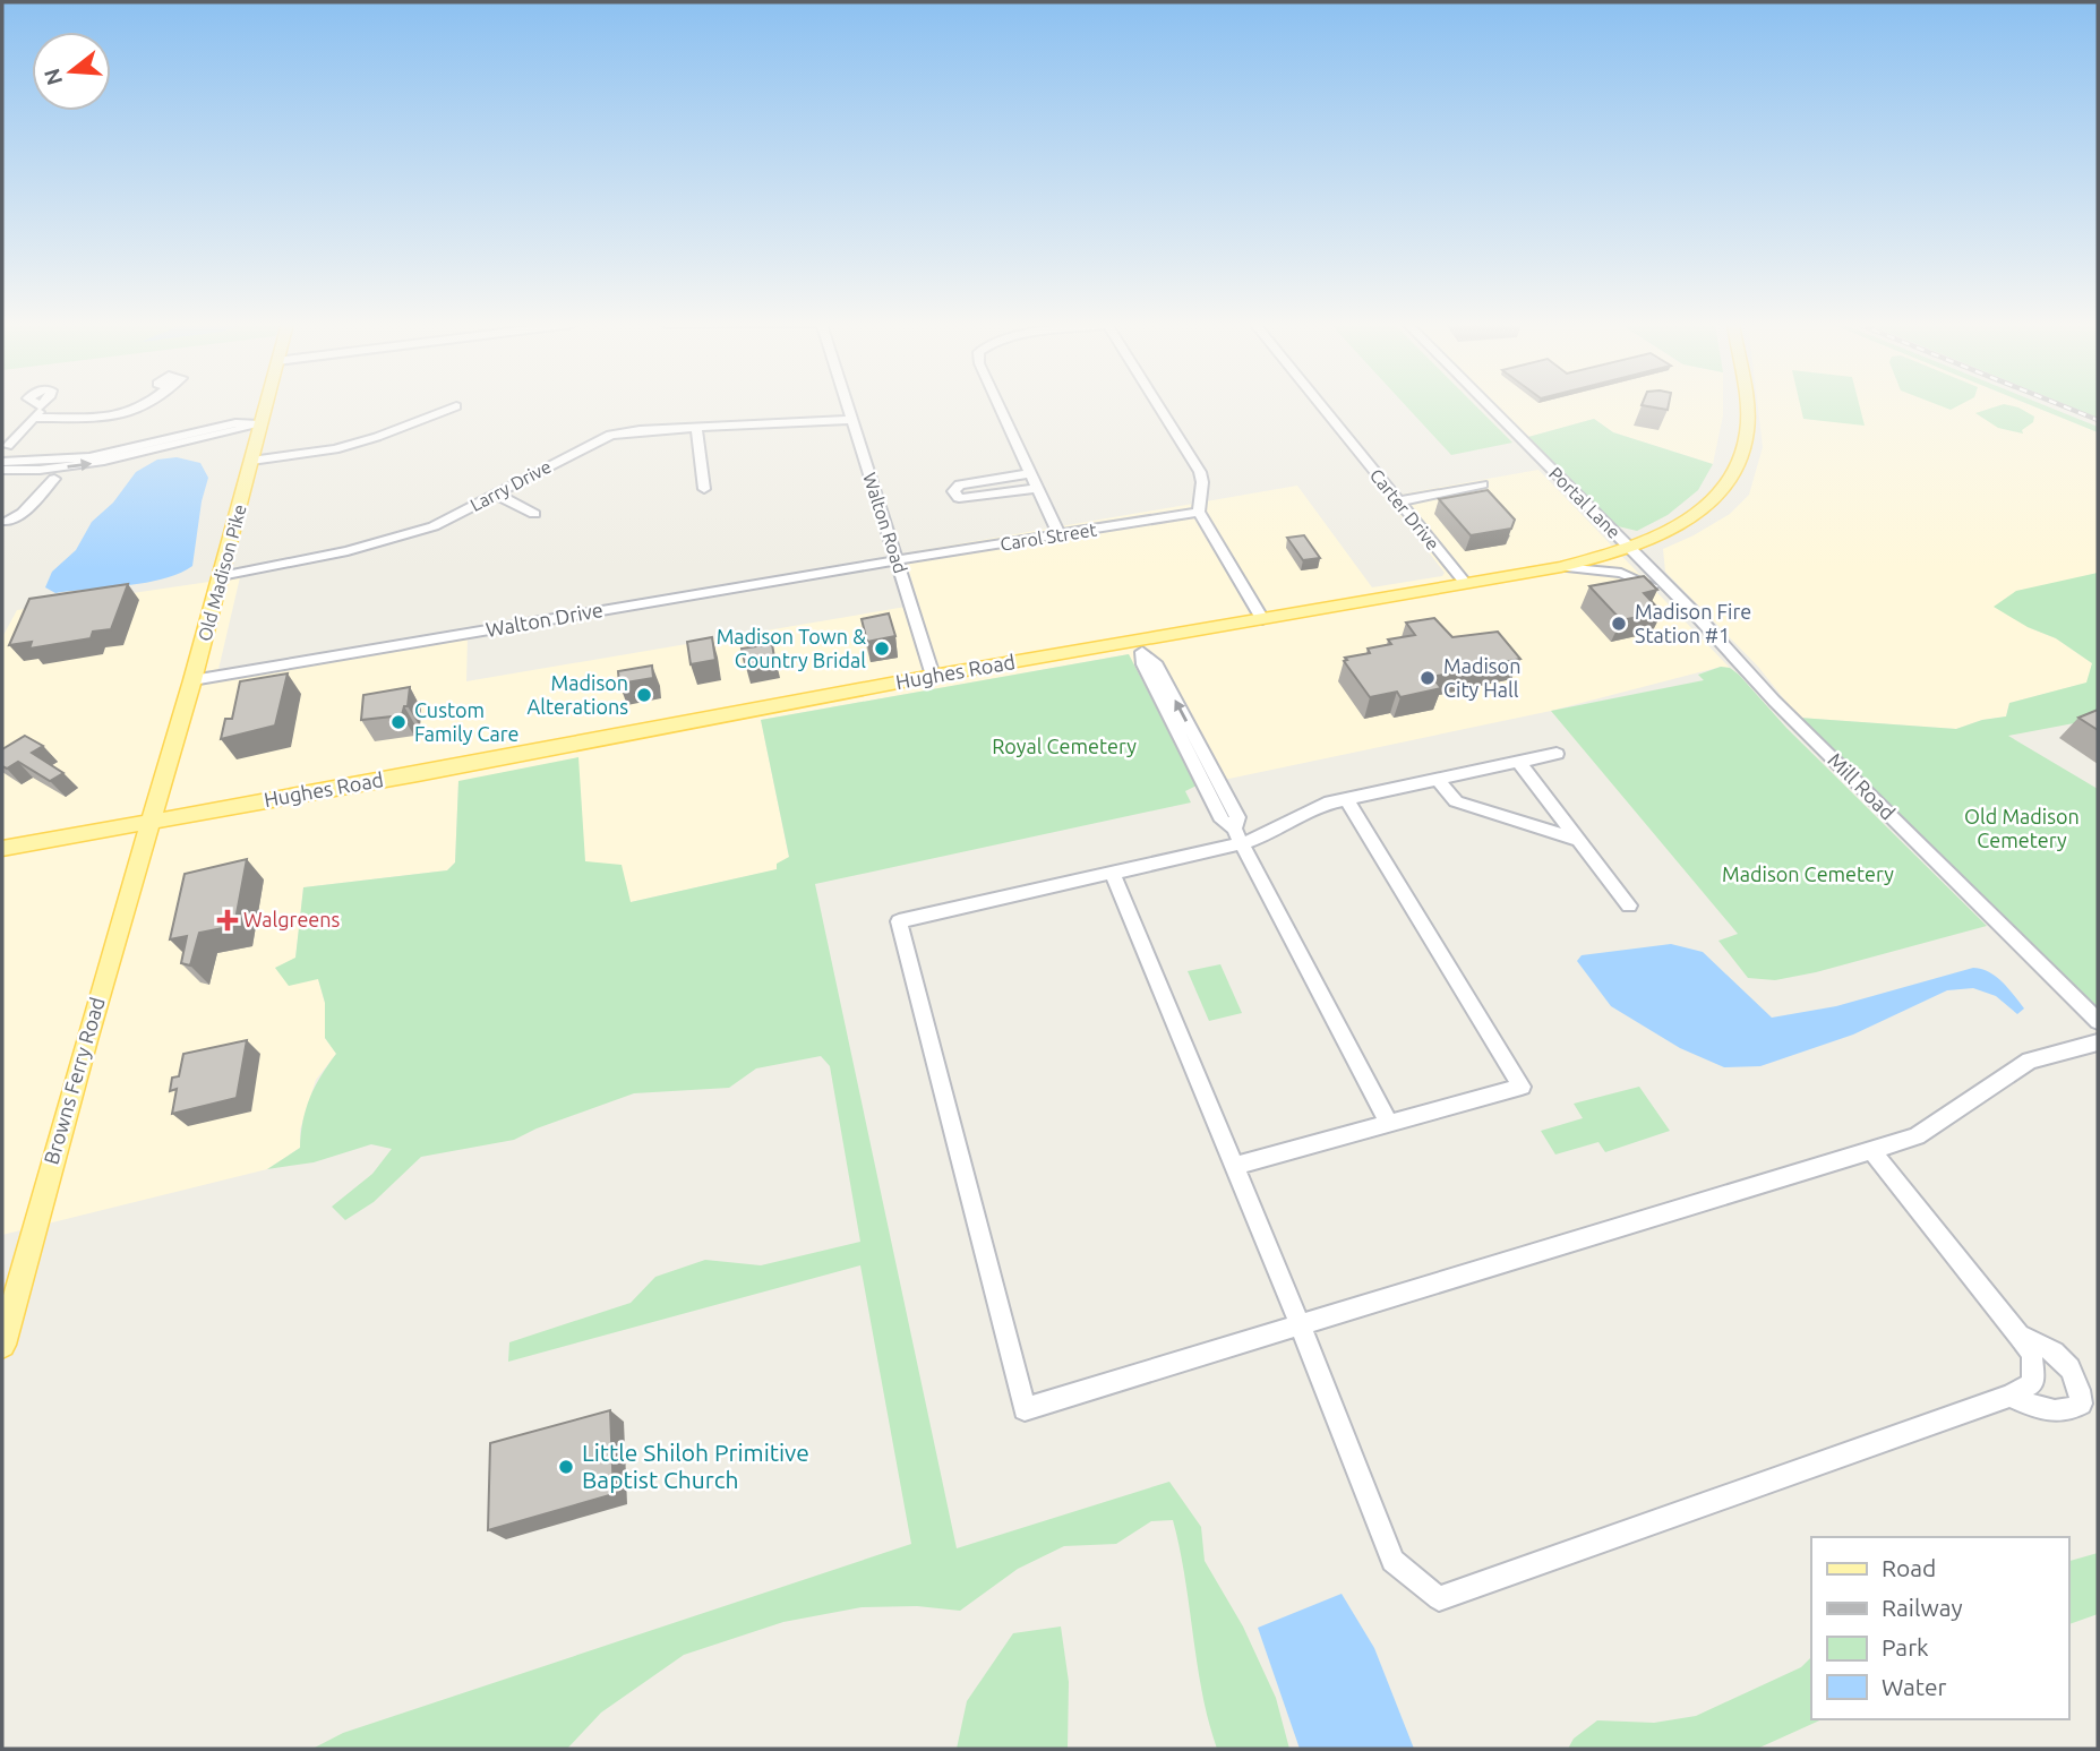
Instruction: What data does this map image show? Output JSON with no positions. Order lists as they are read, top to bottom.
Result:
{
  "streets": {
    "main road": ["Old Madison Pike", "Hughes Road", "Browns Ferry Road"],
    "street": [
      "Larry Drive",
      "Portal Lane",
      "Carter Drive",
      "Walton Road",
      "Carol Street",
      "Walton Drive",
      "Mill Road"
    ]
  },
  "crossings": [
    ["Larry Drive", "Walton Road"],
    ["Larry Drive", "Old Madison Pike"],
    ["Portal Lane", "Hughes Road"],
    ["Portal Lane", "Mill Road"],
    ["Carter Drive", "Hughes Road"],
    ["Walton Road", "Carol Street"],
    ["Walton Road", "Walton Drive"],
    ["Walton Road", "Hughes Road"],
    ["Carol Street", "Walton Drive"],
    ["Old Madison Pike", "Walton Drive"],
    ["Old Madison Pike", "Hughes Road"],
    ["Old Madison Pike", "Browns Ferry Road"],
    ["Hughes Road", "Mill Road"],
    ["Hughes Road", "Browns Ferry Road"]
  ],
  "parks": ["Royal Cemetery", "Old Madison Cemetery", "Madison Cemetery"],
  "places": {
    "other": [
      "Madison Fire Station #1",
      "Madison Town & Country Bridal",
      "Madison City Hall",
      "Madison Alterations",
      "Custom Family Care",
      "Little Shiloh Primitive Baptist Church"
    ],
    "health": ["Walgreens"]
  },
  "legend": [
    "Road",
    "Railway",
    "Park",
    "Water"
  ],
  "north": "left"
}
